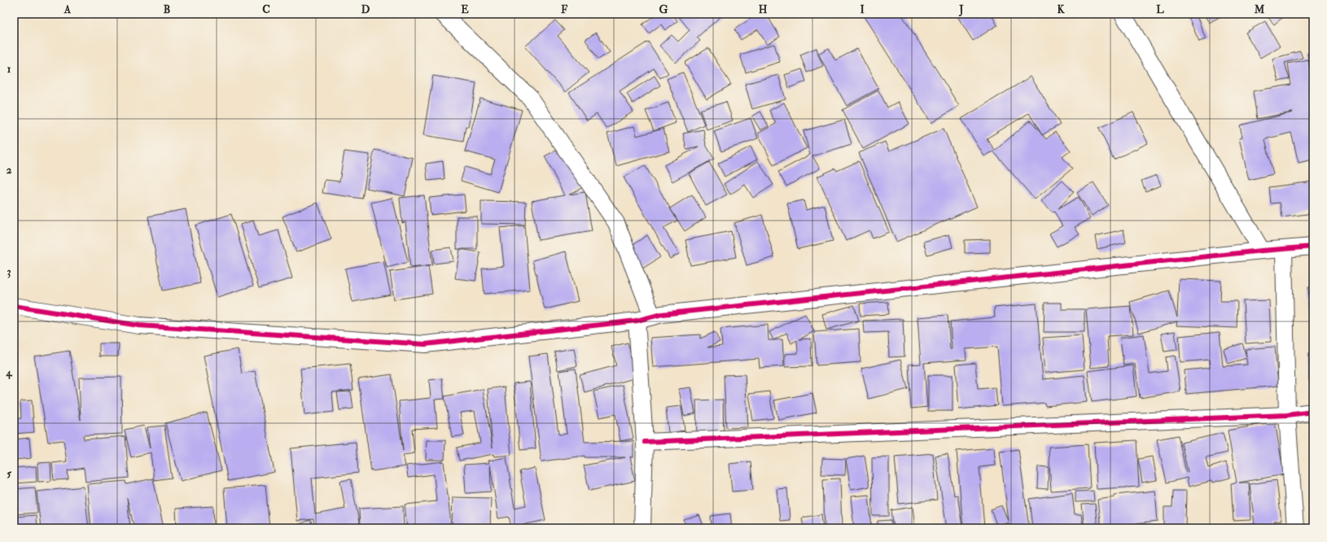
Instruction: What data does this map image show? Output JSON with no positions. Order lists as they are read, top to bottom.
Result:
{
  "grid": {
    "columns": [
      "A",
      "B",
      "C",
      "D",
      "E",
      "F",
      "G",
      "H",
      "I",
      "J",
      "K",
      "L",
      "M"
    ],
    "rows": [
      "1",
      "2",
      "3",
      "4",
      "5"
    ]
  }
}
